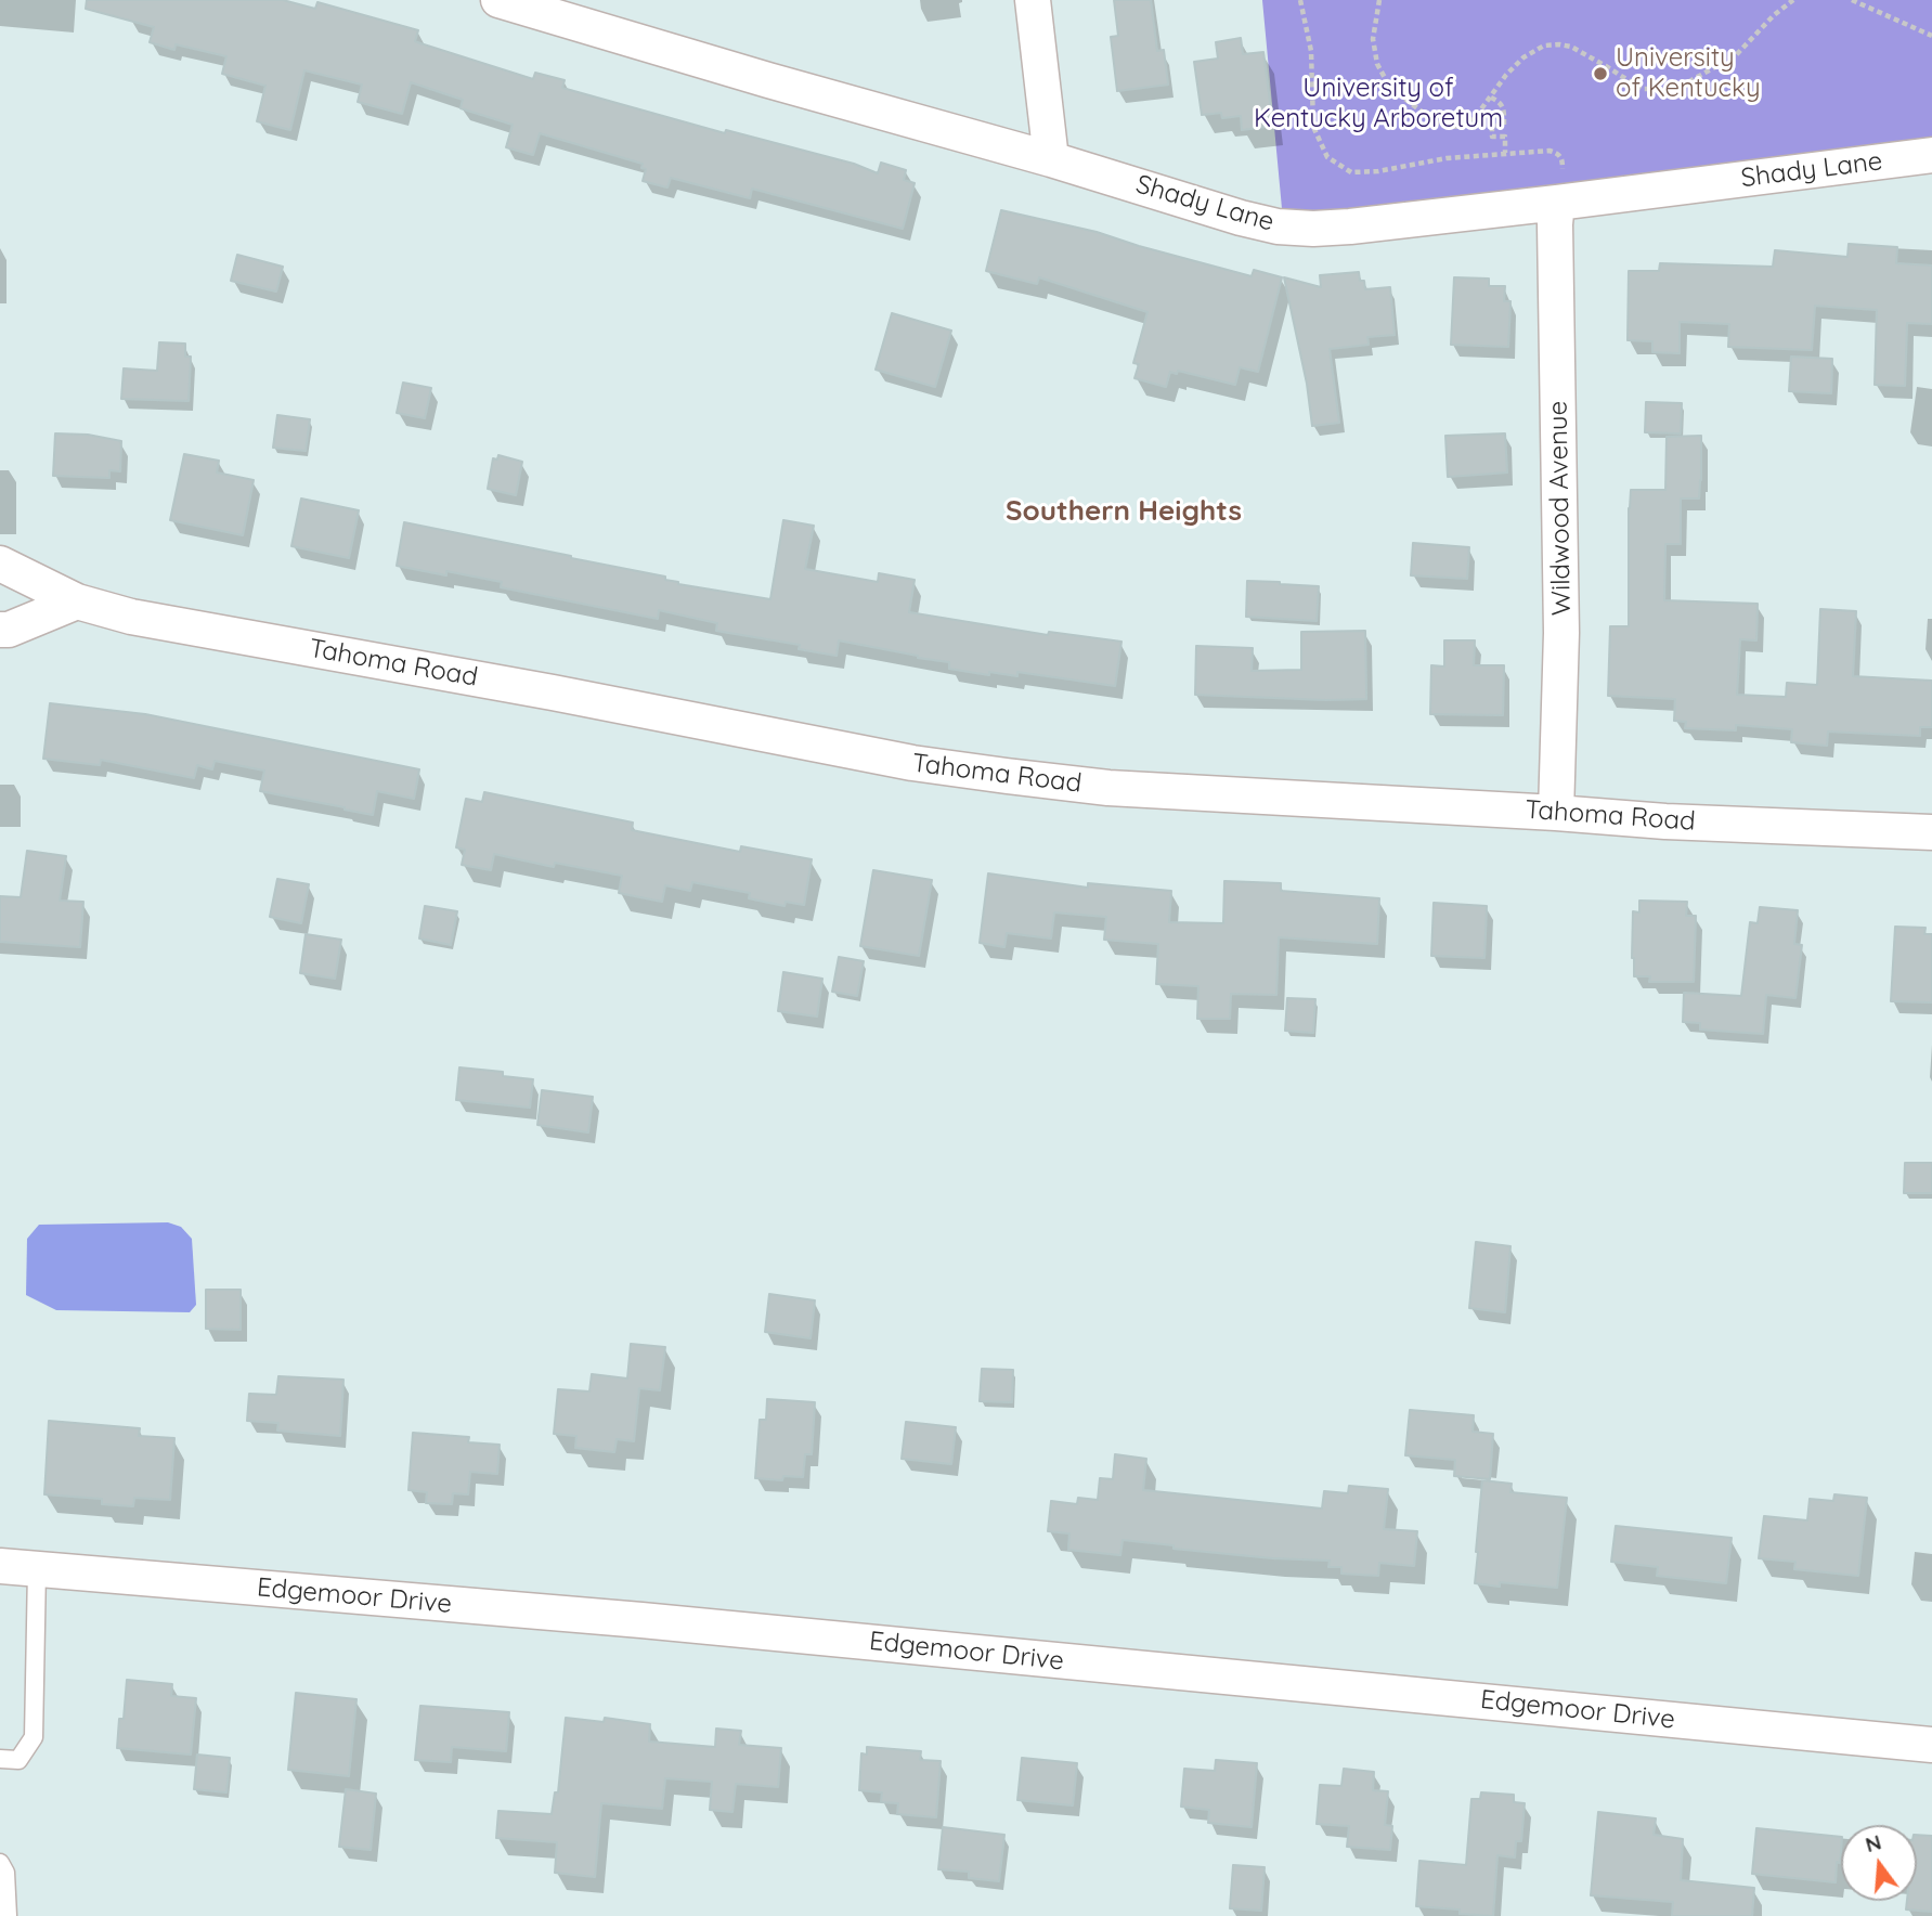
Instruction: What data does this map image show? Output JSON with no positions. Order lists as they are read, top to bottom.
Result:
{
  "streets": {
    "street": [
      "Shady Lane",
      "Wildwood Avenue",
      "Tahoma Road",
      "Edgemoor Drive"
    ]
  },
  "crossings": [
    ["Shady Lane", "Wildwood Avenue"],
    ["Wildwood Avenue", "Tahoma Road"]
  ],
  "districts": ["Southern Heights"],
  "parks": ["University of Kentucky Arboretum"],
  "places": ["University of Kentucky"],
  "north": "top"
}
